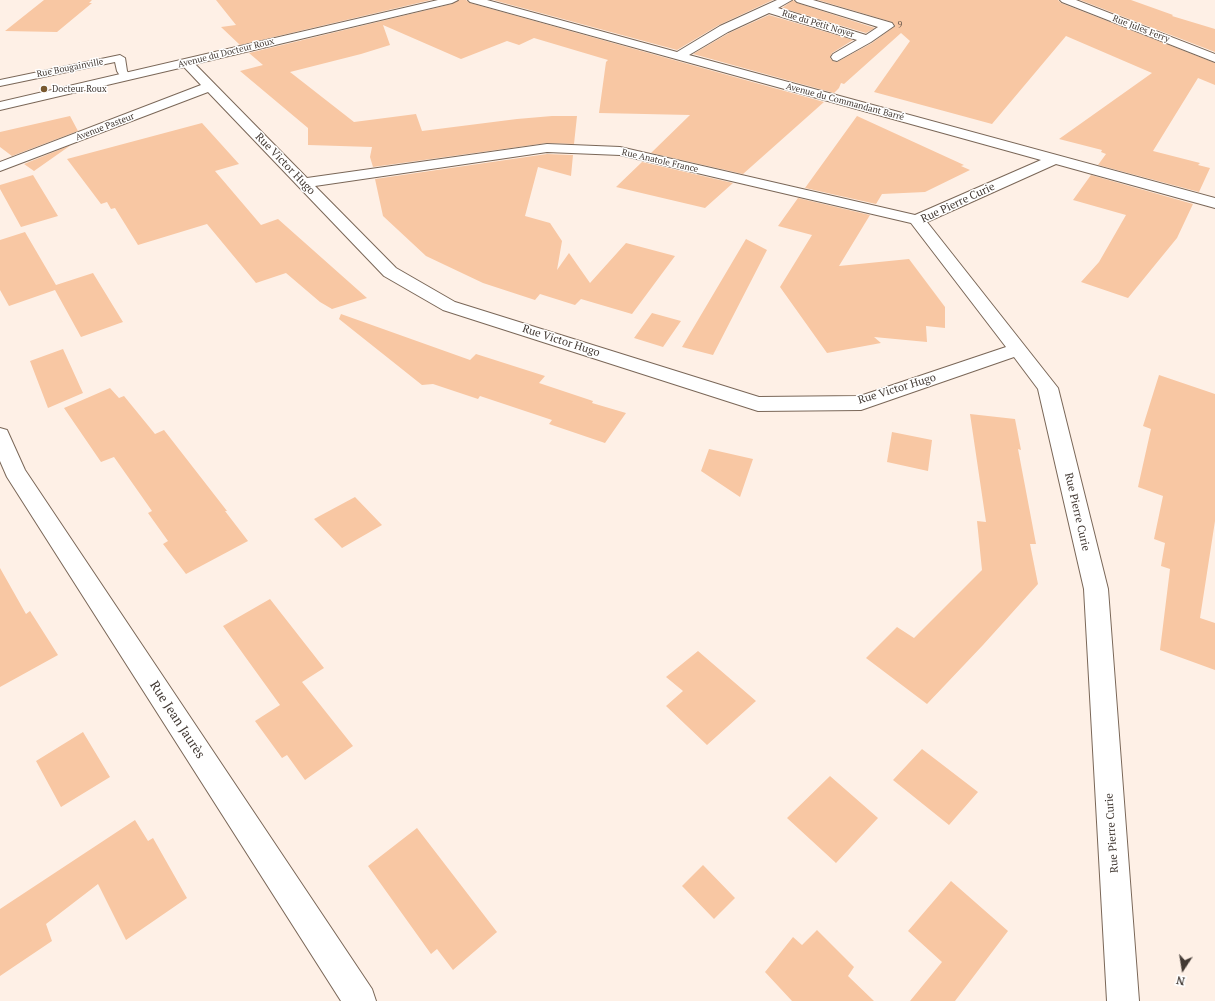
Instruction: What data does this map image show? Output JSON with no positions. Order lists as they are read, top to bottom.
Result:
{
  "streets": {
    "street": [
      "Rue du Petit Noyer",
      "Rue Jules Ferry",
      "Avenue du Docteur Roux",
      "Avenue du Commandant Barré",
      "Avenue Pasteur",
      "Rue Anatole France",
      "Rue Victor Hugo",
      "Rue Pierre Curie",
      "Rue Jean Jaurès"
    ],
    "lane": ["Rue Bougainville"]
  },
  "crossings": [
    ["Rue du Petit Noyer", "Avenue du Commandant Barré"],
    ["Avenue du Docteur Roux", "Rue Bougainville"],
    ["Avenue du Docteur Roux", "Rue Victor Hugo"],
    ["Avenue du Commandant Barré", "Rue Pierre Curie"],
    ["Avenue Pasteur", "Rue Victor Hugo"],
    ["Rue Anatole France", "Rue Victor Hugo"],
    ["Rue Anatole France", "Rue Pierre Curie"],
    ["Rue Victor Hugo", "Rue Pierre Curie"]
  ],
  "places": ["Docteur Roux"],
  "house_numbers": ["9"],
  "north": "bottom"
}
